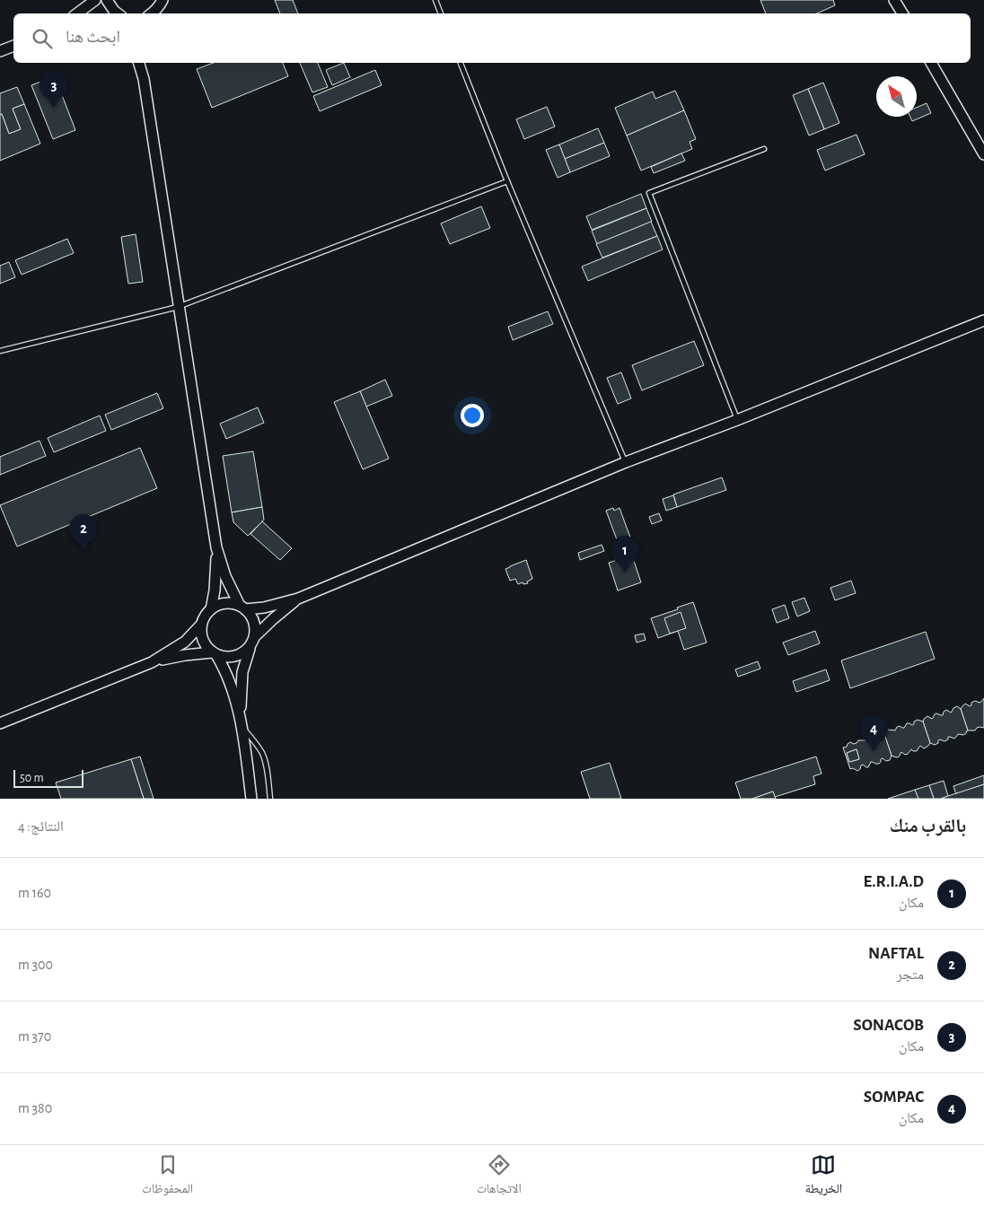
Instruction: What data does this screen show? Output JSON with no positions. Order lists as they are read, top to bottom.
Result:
{
  "scale_bar": "50 m",
  "north": "top left",
  "page": {
    "search": "ابحث هنا",
    "pins": [
      "3",
      "2",
      "1",
      "4"
    ],
    "scale": "50 m",
    "heading": ["بالقرب منك", "النتائج: 4"],
    "list": [
      {
        "mark": "1",
        "name": "E.R.I.A.D",
        "note": "مكان",
        "value": "160 m"
      },
      {
        "mark": "2",
        "name": "NAFTAL",
        "note": "متجر",
        "value": "300 m"
      },
      {
        "mark": "3",
        "name": "SONACOB",
        "note": "مكان",
        "value": "370 m"
      },
      {
        "mark": "4",
        "name": "SOMPAC",
        "note": "مكان",
        "value": "380 m"
      }
    ],
    "nav": ["الخريطة", "الاتجاهات", "المحفوظات"]
  }
}
